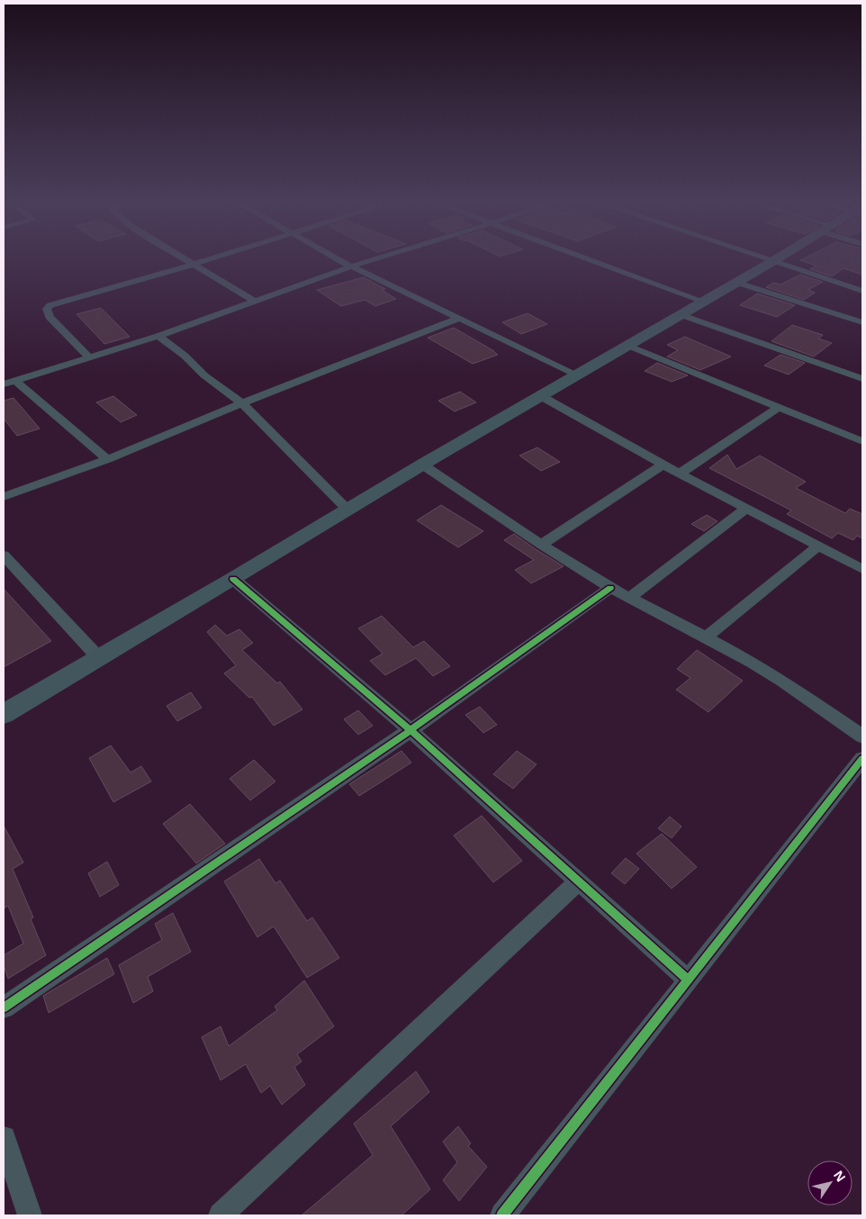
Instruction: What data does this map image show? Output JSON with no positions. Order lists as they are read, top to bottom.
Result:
{
  "north": "top right"
}
